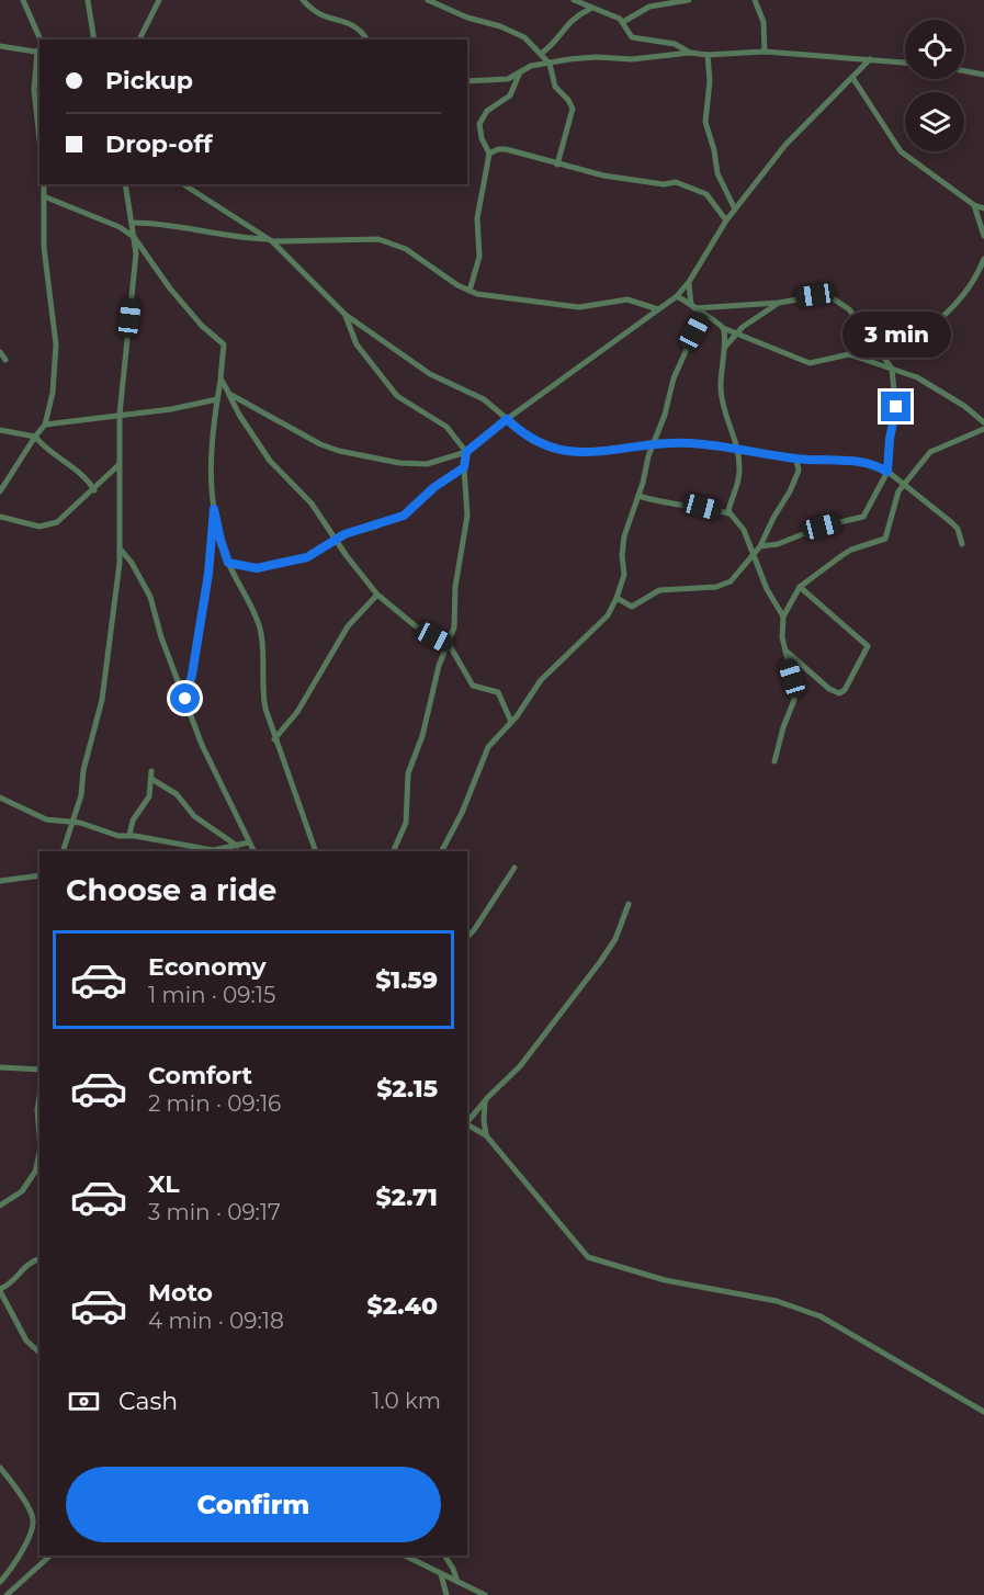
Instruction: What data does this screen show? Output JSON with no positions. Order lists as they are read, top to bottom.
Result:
{
  "page": {
    "banner": ["Pickup", "Drop-off"],
    "bubble": "3 min",
    "heading": "Choose a ride",
    "list": [
      {
        "name": "Economy",
        "note": "1 min · 09:15",
        "value": "$1.59"
      },
      {
        "name": "Comfort",
        "note": "2 min · 09:16",
        "value": "$2.15"
      },
      {
        "name": "XL",
        "note": "3 min · 09:17",
        "value": "$2.71"
      },
      {
        "name": "Moto",
        "note": "4 min · 09:18",
        "value": "$2.40"
      }
    ],
    "pay": ["Cash", "1.0 km"],
    "buttons": "Confirm"
  }
}
